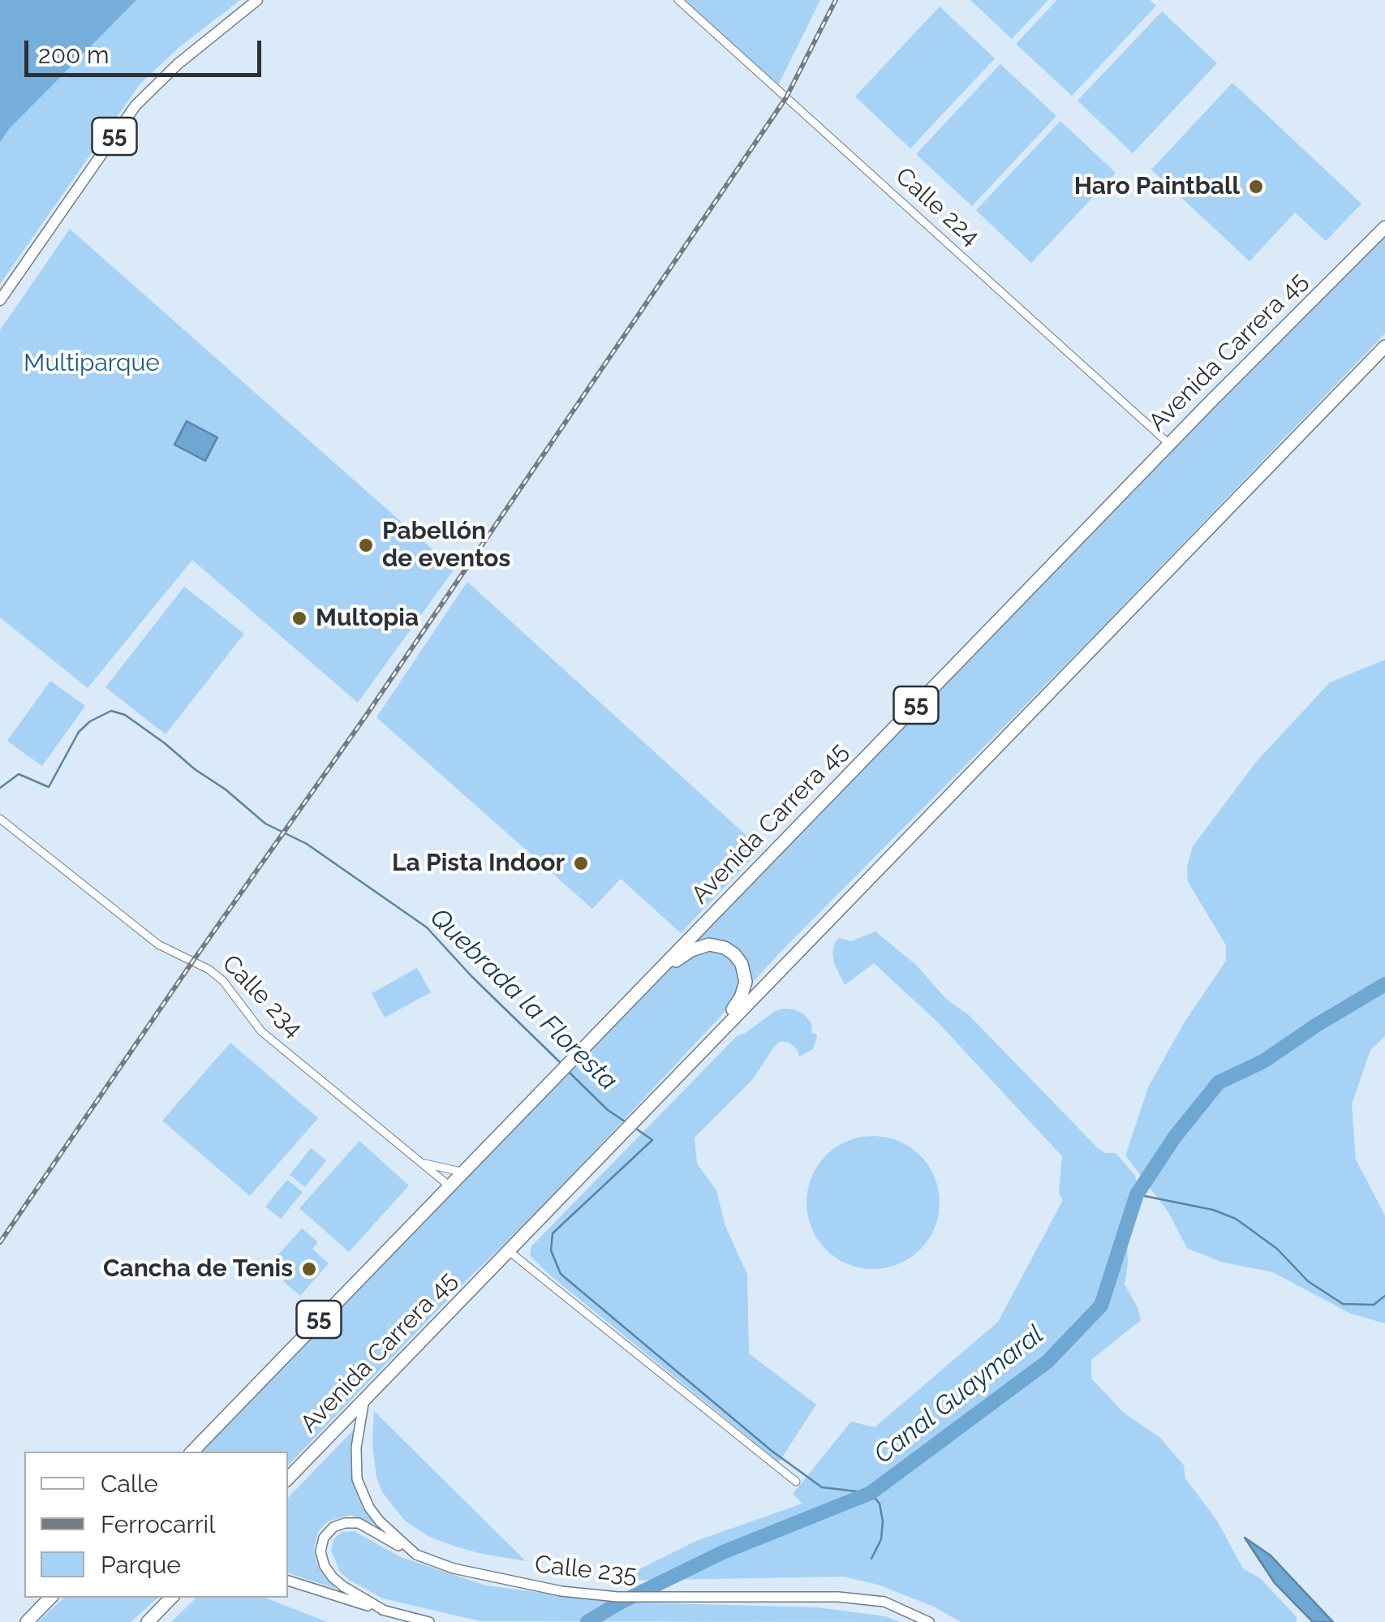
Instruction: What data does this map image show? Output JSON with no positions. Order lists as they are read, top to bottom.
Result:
{
  "streets": {
    "highway": ["55", "Avenida Carrera 45"],
    "main road": ["Calle 235"],
    "street": ["Calle 224", "Calle 234"]
  },
  "crossings": [
    ["Calle 224", "Avenida Carrera 45"],
    ["Avenida Carrera 45", "Calle 234"],
    ["Avenida Carrera 45", "Calle 235"]
  ],
  "water": ["Quebrada la Floresta", "Canal Guaymaral"],
  "parks": ["Multiparque"],
  "places": [
    "Haro Paintball",
    "Pabellón de eventos",
    "Multopia",
    "La Pista Indoor",
    "Cancha de Tenis"
  ],
  "legend": ["Calle", "Ferrocarril", "Parque"],
  "scale_bar": "200 m"
}
